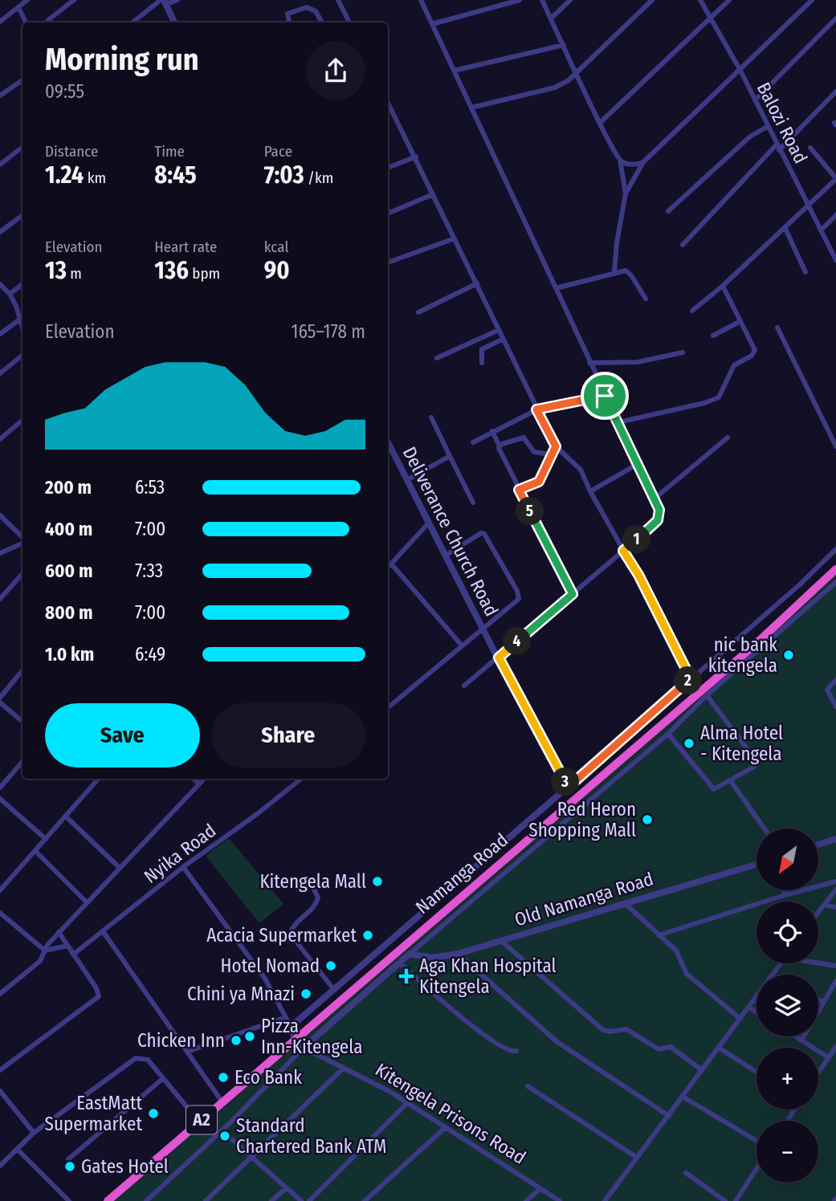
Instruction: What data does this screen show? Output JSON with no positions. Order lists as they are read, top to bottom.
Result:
{
  "streets": {
    "highway": ["Namanga Road", "A2"],
    "street": [
      "Balozi Road",
      "Deliverance Church Road",
      "Nyika Road",
      "Old Namanga Road",
      "Kitengela Prisons Road"
    ]
  },
  "crossings": [
    ["Namanga Road", "Kitengela Prisons Road"]
  ],
  "places": {
    "other": [
      "nic bank kitengela",
      "Alma Hotel - Kitengela",
      "Red Heron Shopping Mall",
      "Kitengela Mall",
      "Acacia Supermarket",
      "Hotel Nomad",
      "Chini ya Mnazi",
      "Pizza Inn-Kitengela",
      "Chicken Inn",
      "Eco Bank",
      "EastMatt Supermarket",
      "Standard Chartered Bank ATM",
      "Gates Hotel"
    ],
    "health": ["Aga Khan Hospital Kitengela"]
  },
  "north": "bottom left",
  "page": {
    "heading": ["Morning run", "09:55"],
    "stats": [
      ["Distance", "1.24 km"],
      ["Time", "8:45"],
      ["Pace", "7:03 /km"],
      ["Elevation", "13 m"],
      ["Heart rate", "136 bpm"],
      ["kcal", "90"]
    ],
    "chart": ["Elevation", "165–178 m"],
    "list": [
      {
        "name": "200 m",
        "note": "6:53"
      },
      {
        "name": "400 m",
        "note": "7:00"
      },
      {
        "name": "600 m",
        "note": "7:33"
      },
      {
        "name": "800 m",
        "note": "7:00"
      },
      {
        "name": "1.0 km",
        "note": "6:49"
      }
    ],
    "pins": [
      "5",
      "1",
      "4",
      "2",
      "3"
    ],
    "buttons": ["Save", "Share"],
    "map_buttons": ["+", "−"]
  }
}
